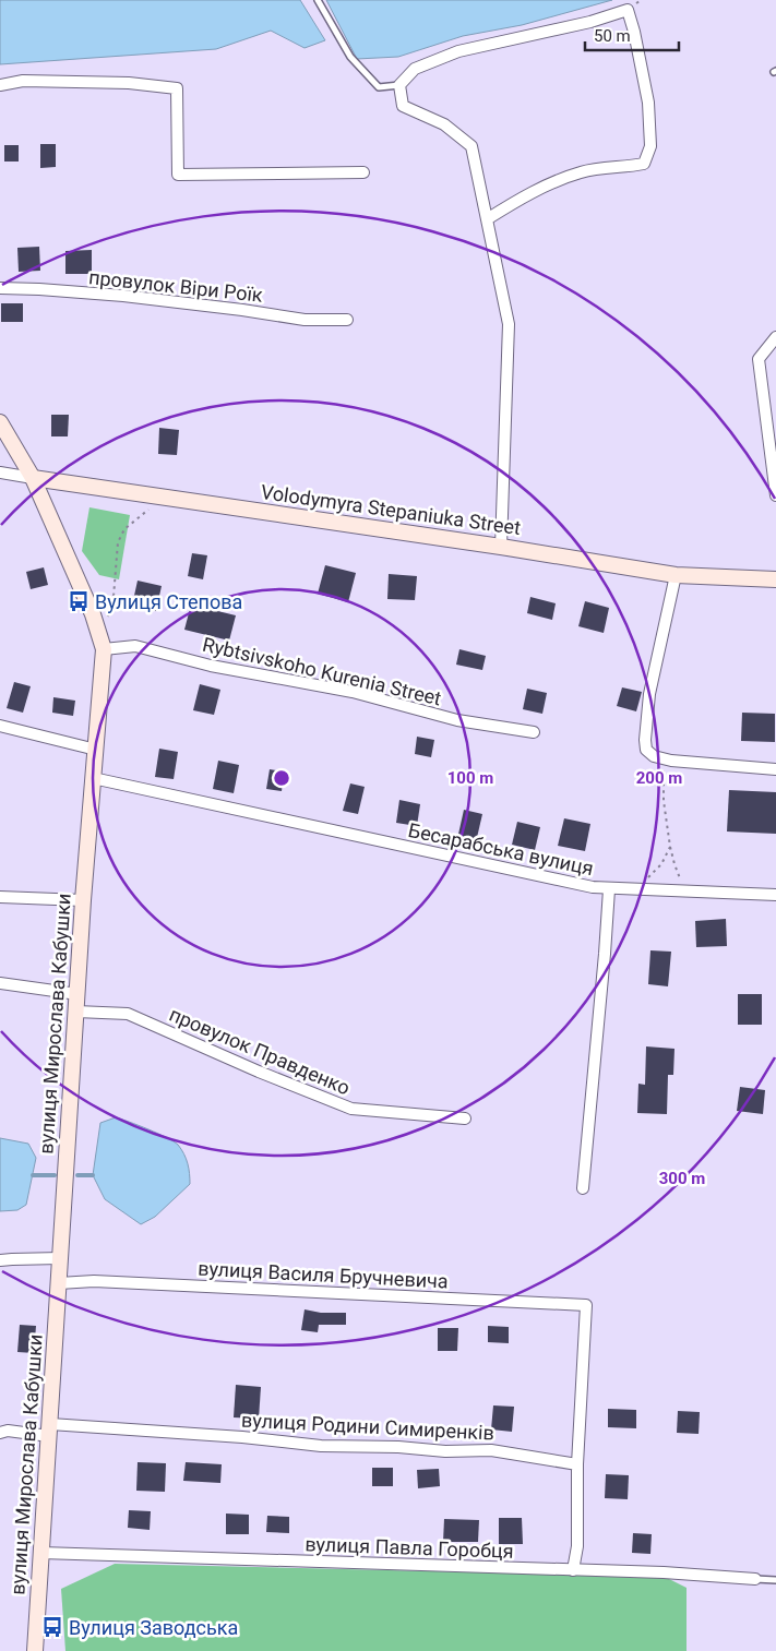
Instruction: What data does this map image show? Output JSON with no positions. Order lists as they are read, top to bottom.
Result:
{
  "streets": {
    "street": [
      "провулок Віри Роїк",
      "Volodymyra Stepaniuka Street",
      "Rybtsivskoho Kurenia Street",
      "Бесарабська вулиця",
      "вулиця Мирослава Кабушки",
      "провулок Правденко",
      "вулиця Василя Бручневича",
      "вулиця Родини Симиренків",
      "вулиця Павла Горобця"
    ]
  },
  "crossings": [
    ["Volodymyra Stepaniuka Street", "вулиця Мирослава Кабушки"],
    ["Rybtsivskoho Kurenia Street", "вулиця Мирослава Кабушки"],
    ["Бесарабська вулиця", "вулиця Мирослава Кабушки"],
    ["вулиця Мирослава Кабушки", "провулок Правденко"],
    ["вулиця Мирослава Кабушки", "вулиця Василя Бручневича"],
    ["вулиця Мирослава Кабушки", "вулиця Родини Симиренків"],
    ["вулиця Мирослава Кабушки", "вулиця Павла Горобця"],
    ["вулиця Василя Бручневича", "вулиця Родини Симиренків"]
  ],
  "places": {
    "bus stop": ["Вулиця Степова", "Вулиця Заводська"]
  },
  "scale_bar": "50 m",
  "rings": ["100 m", "200 m", "300 m"]
}
